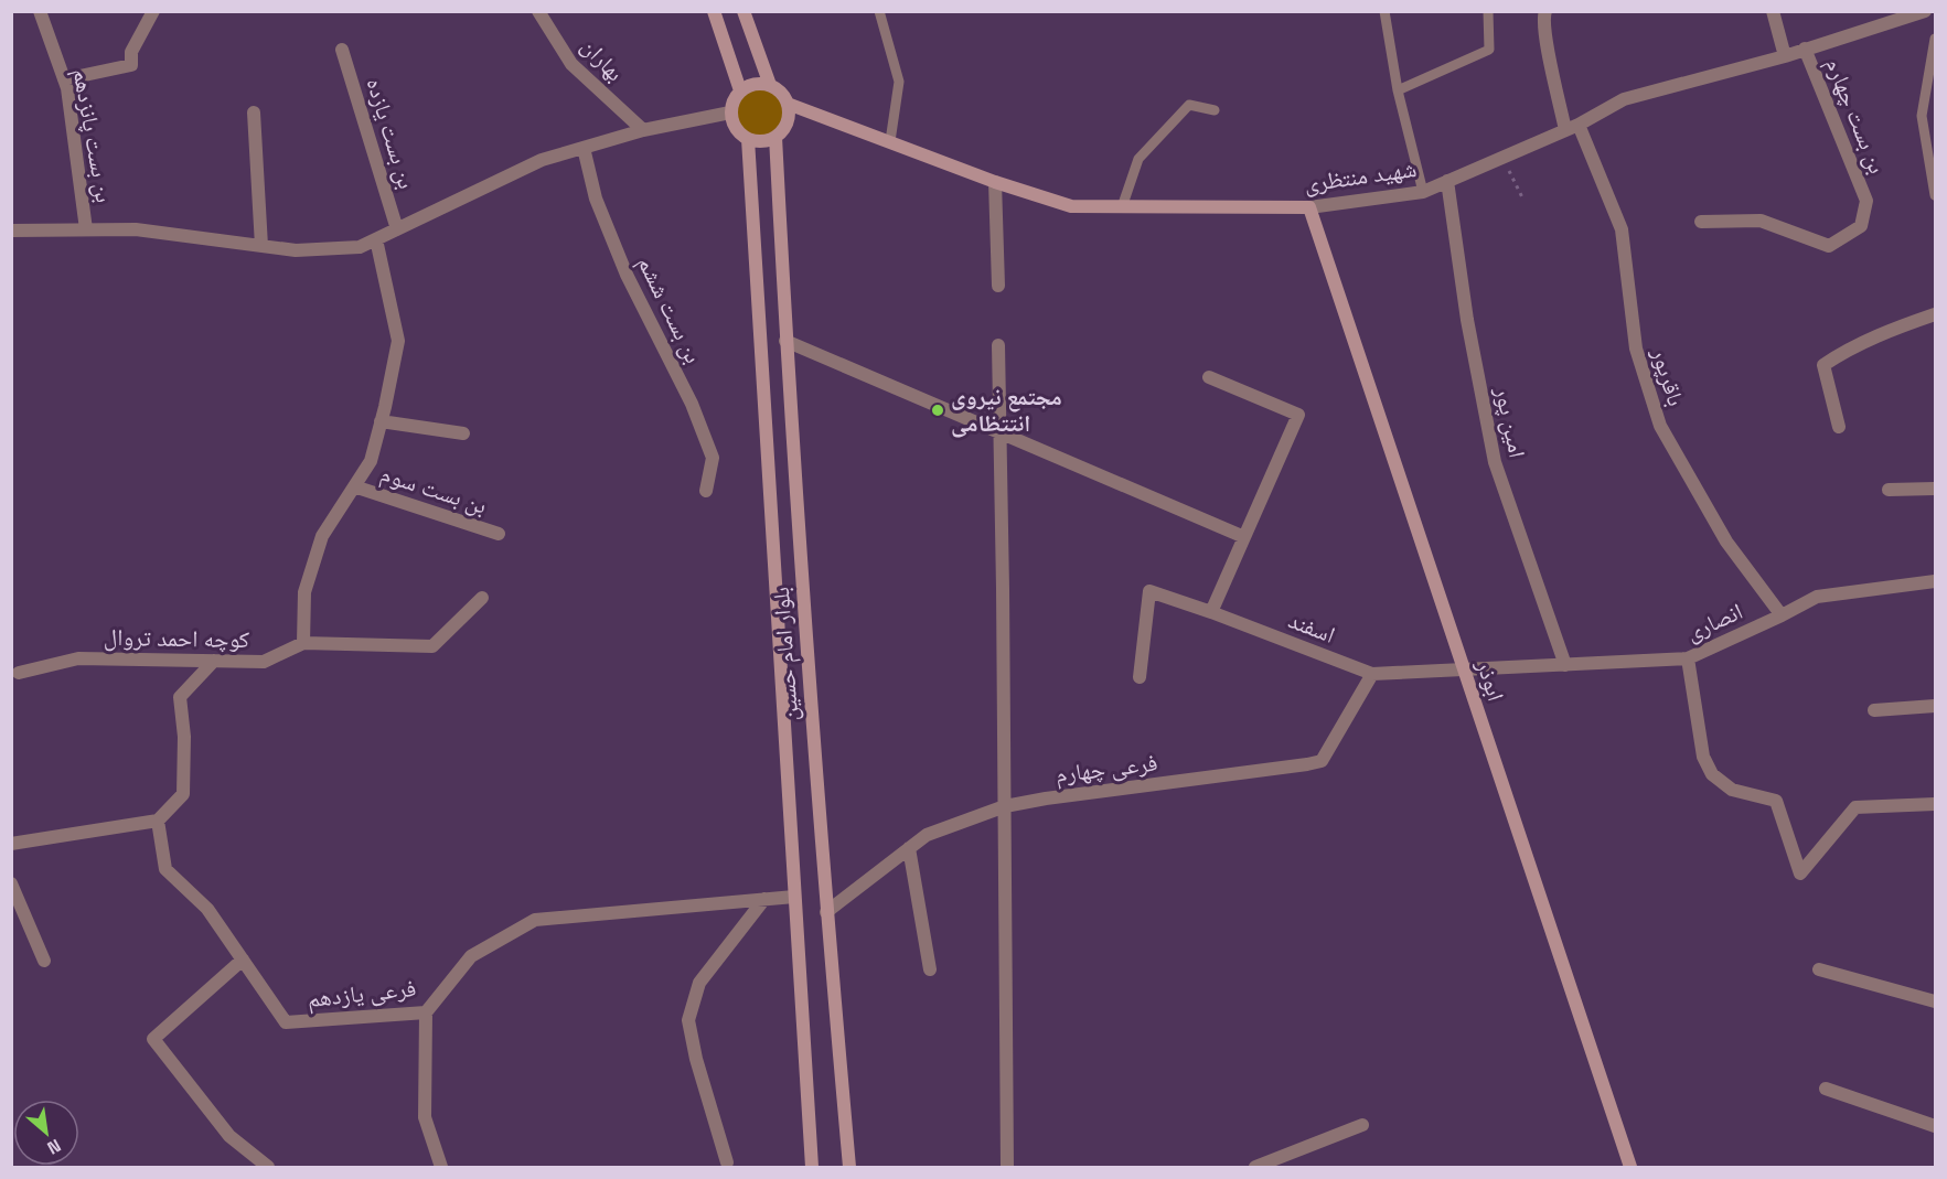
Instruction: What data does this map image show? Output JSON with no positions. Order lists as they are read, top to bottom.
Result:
{
  "streets": {
    "street": [
      "بهاران",
      "بن بست چهارم",
      "بن بست یازده",
      "بن بست پانزدهم",
      "شهید منتظری",
      "بن بست ششم",
      "باقرپور",
      "امین پور",
      "بن بست سوم",
      "انصاری",
      "اسفند",
      "کوچه احمد تروال",
      "بلوار امام حسین",
      "ابوذر",
      "فرعی چهارم",
      "فرعی یازدهم"
    ]
  },
  "crossings": [
    ["بن بست چهارم", "شهید منتظری"],
    ["شهید منتظری", "باقرپور"],
    ["شهید منتظری", "امین پور"],
    ["شهید منتظری", "بلوار امام حسین"],
    ["شهید منتظری", "ابوذر"],
    ["باقرپور", "انصاری"],
    ["امین پور", "انصاری"],
    ["انصاری", "اسفند"],
    ["انصاری", "ابوذر"],
    ["اسفند", "ابوذر"],
    ["اسفند", "فرعی چهارم"],
    ["بلوار امام حسین", "فرعی چهارم"],
    ["بلوار امام حسین", "فرعی یازدهم"]
  ],
  "places": ["مجتمع نیروی انتتظامی"],
  "north": "bottom right"
}
